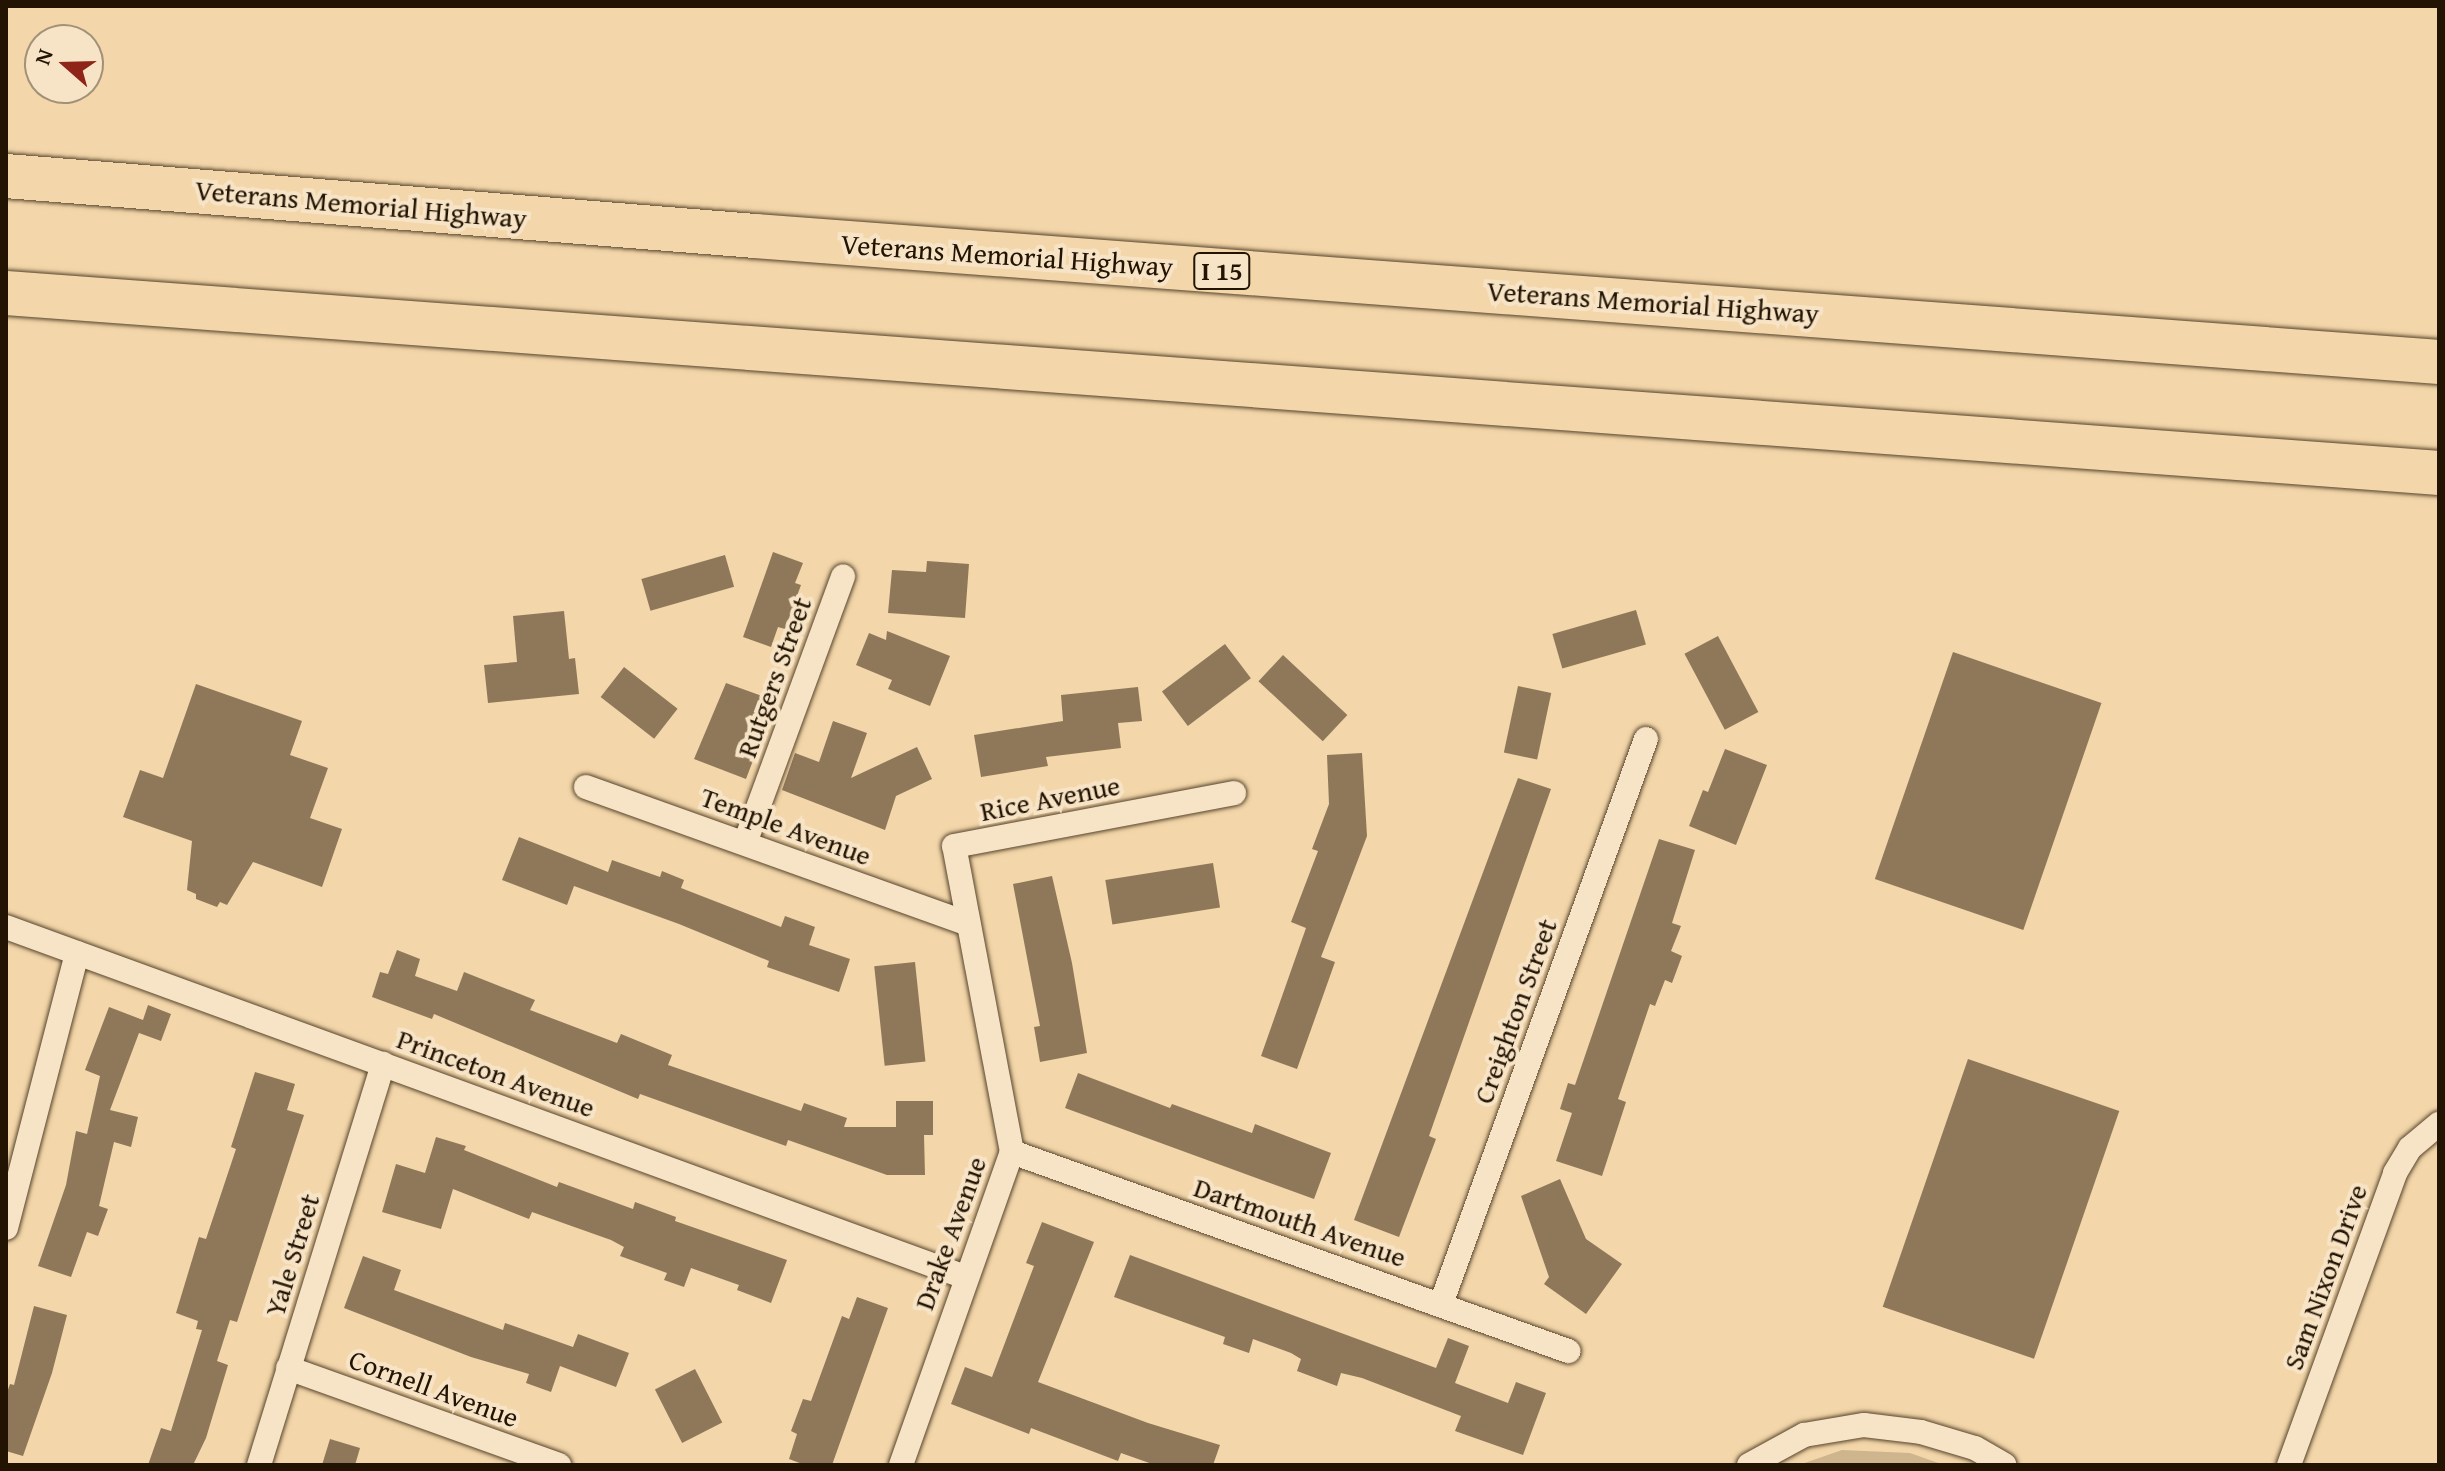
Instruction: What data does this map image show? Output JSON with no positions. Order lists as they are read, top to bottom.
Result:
{
  "streets": {
    "highway": ["Veterans Memorial Highway", "I 15"],
    "street": [
      "Rutgers Street",
      "Rice Avenue",
      "Temple Avenue",
      "Creighton Street",
      "Princeton Avenue",
      "Dartmouth Avenue",
      "Drake Avenue",
      "Yale Street",
      "Sam Nixon Drive",
      "Cornell Avenue"
    ]
  },
  "crossings": [
    ["Rutgers Street", "Temple Avenue"],
    ["Rice Avenue", "Temple Avenue"],
    ["Rice Avenue", "Drake Avenue"],
    ["Temple Avenue", "Drake Avenue"],
    ["Creighton Street", "Dartmouth Avenue"],
    ["Princeton Avenue", "Drake Avenue"],
    ["Princeton Avenue", "Yale Street"],
    ["Dartmouth Avenue", "Drake Avenue"],
    ["Yale Street", "Cornell Avenue"]
  ],
  "north": "left"
}
